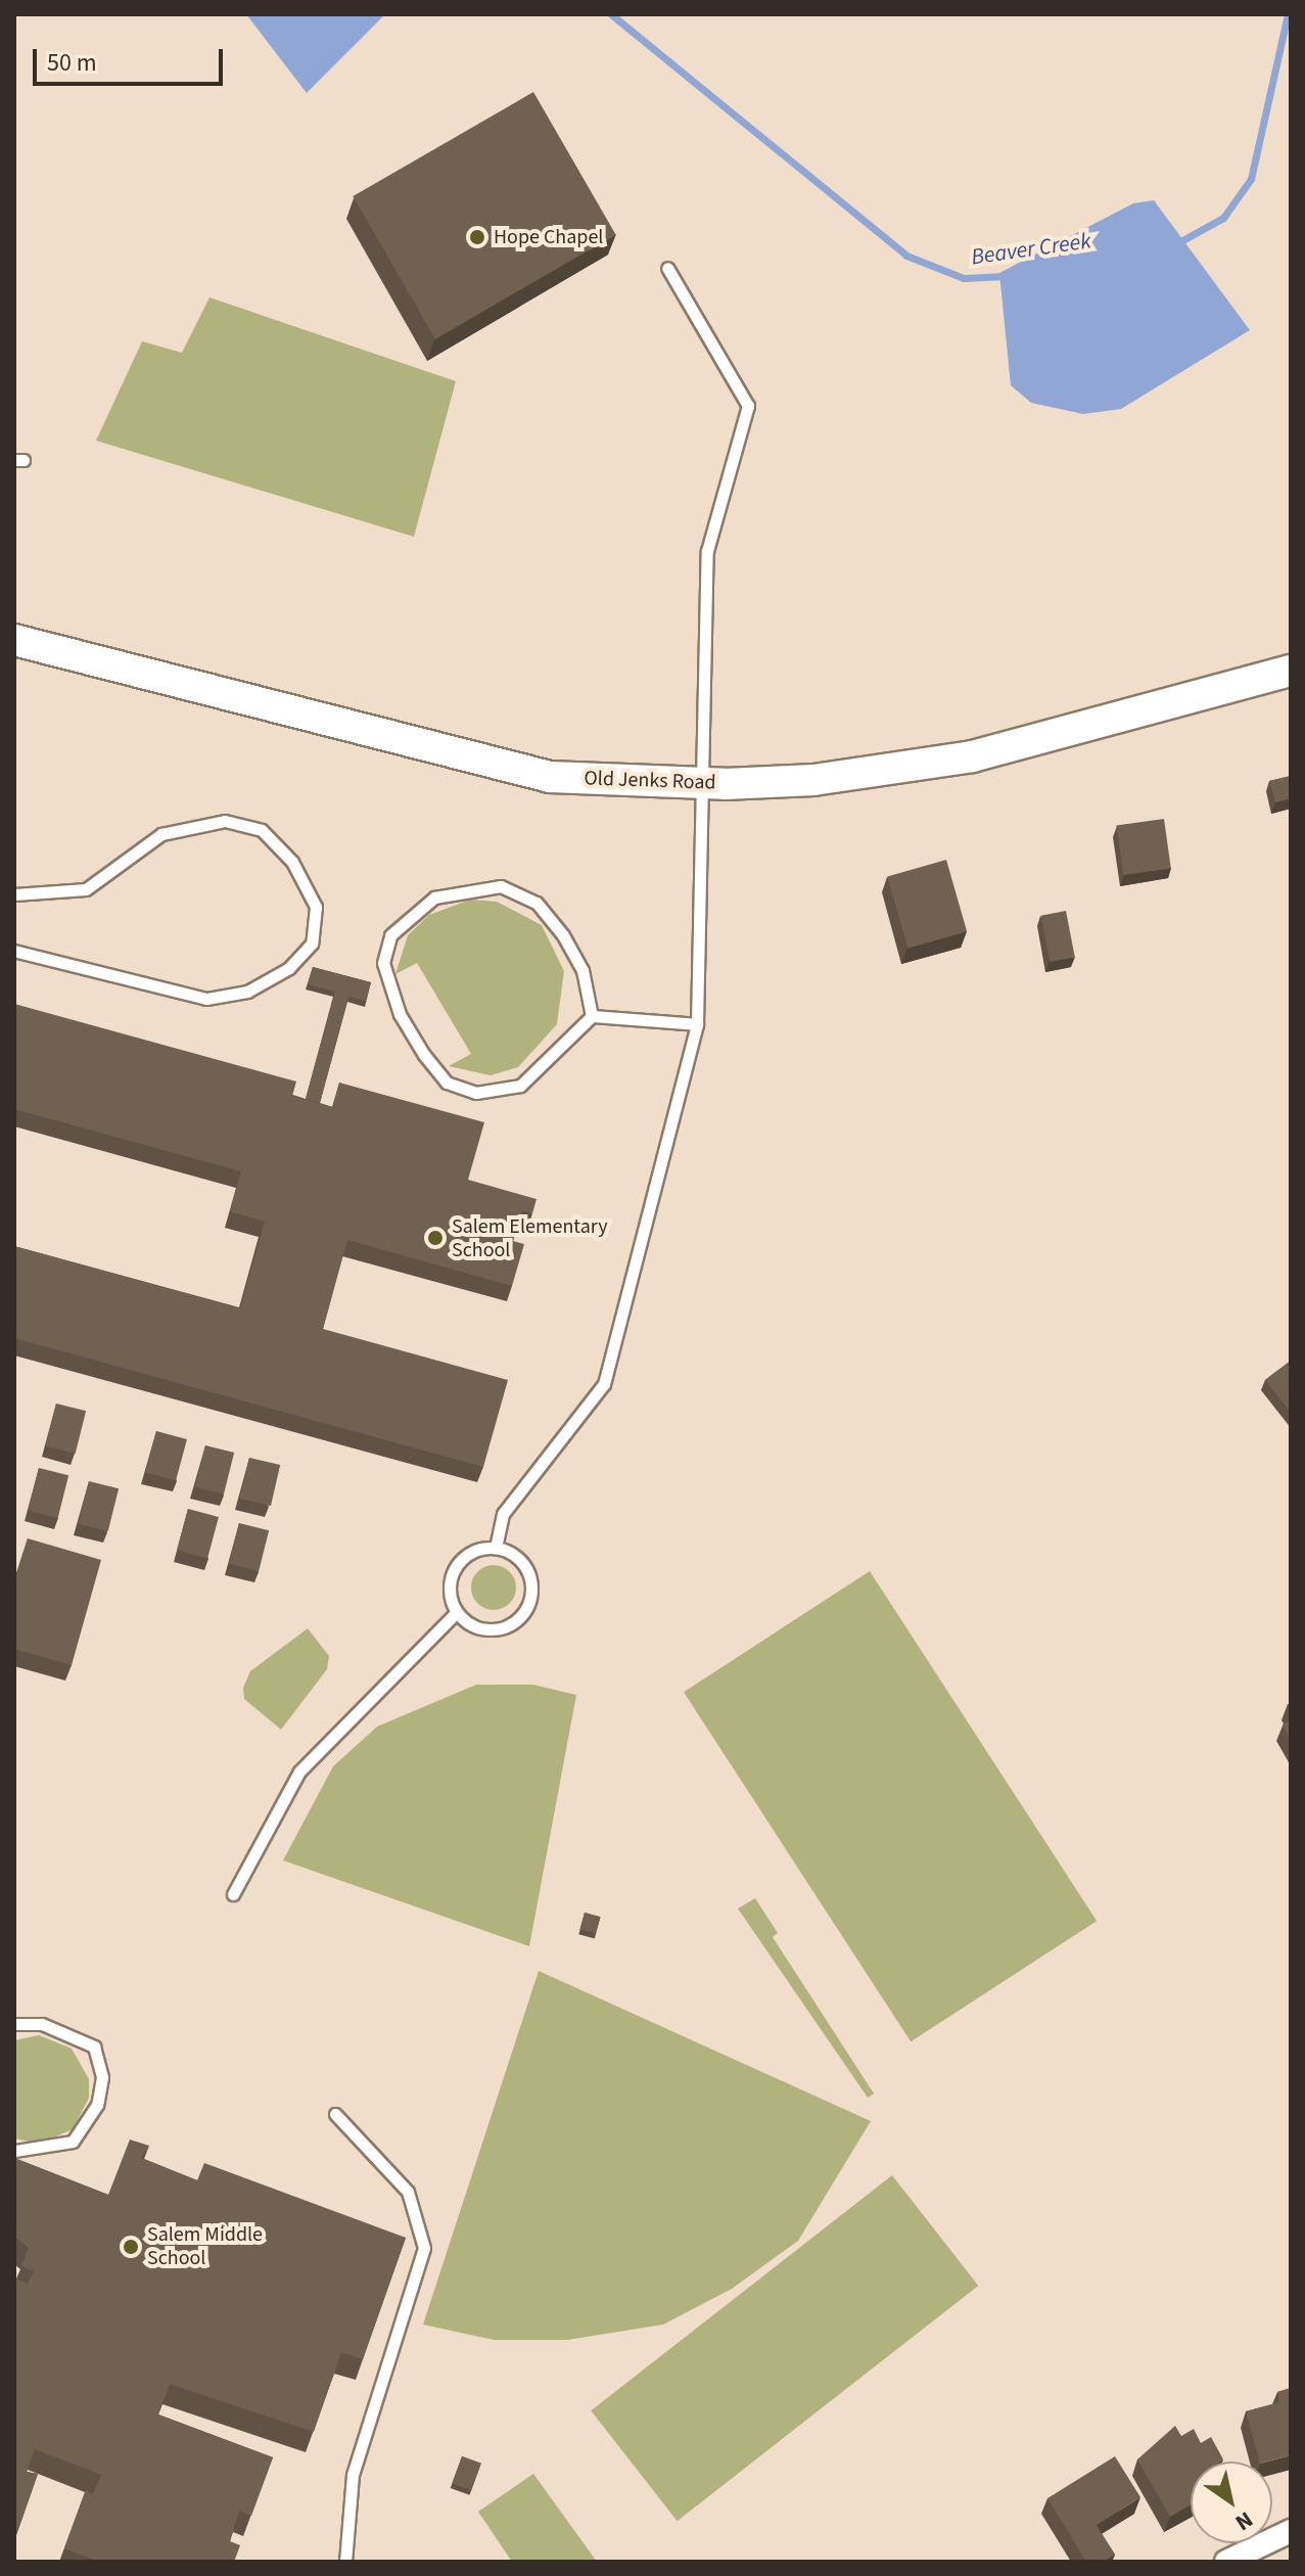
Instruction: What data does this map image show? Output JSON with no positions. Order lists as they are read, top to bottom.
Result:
{
  "streets": {
    "street": ["Old Jenks Road"]
  },
  "water": ["Beaver Creek"],
  "places": ["Hope Chapel", "Salem Elementary School", "Salem Middle School"],
  "scale_bar": "50 m",
  "north": "bottom right"
}
